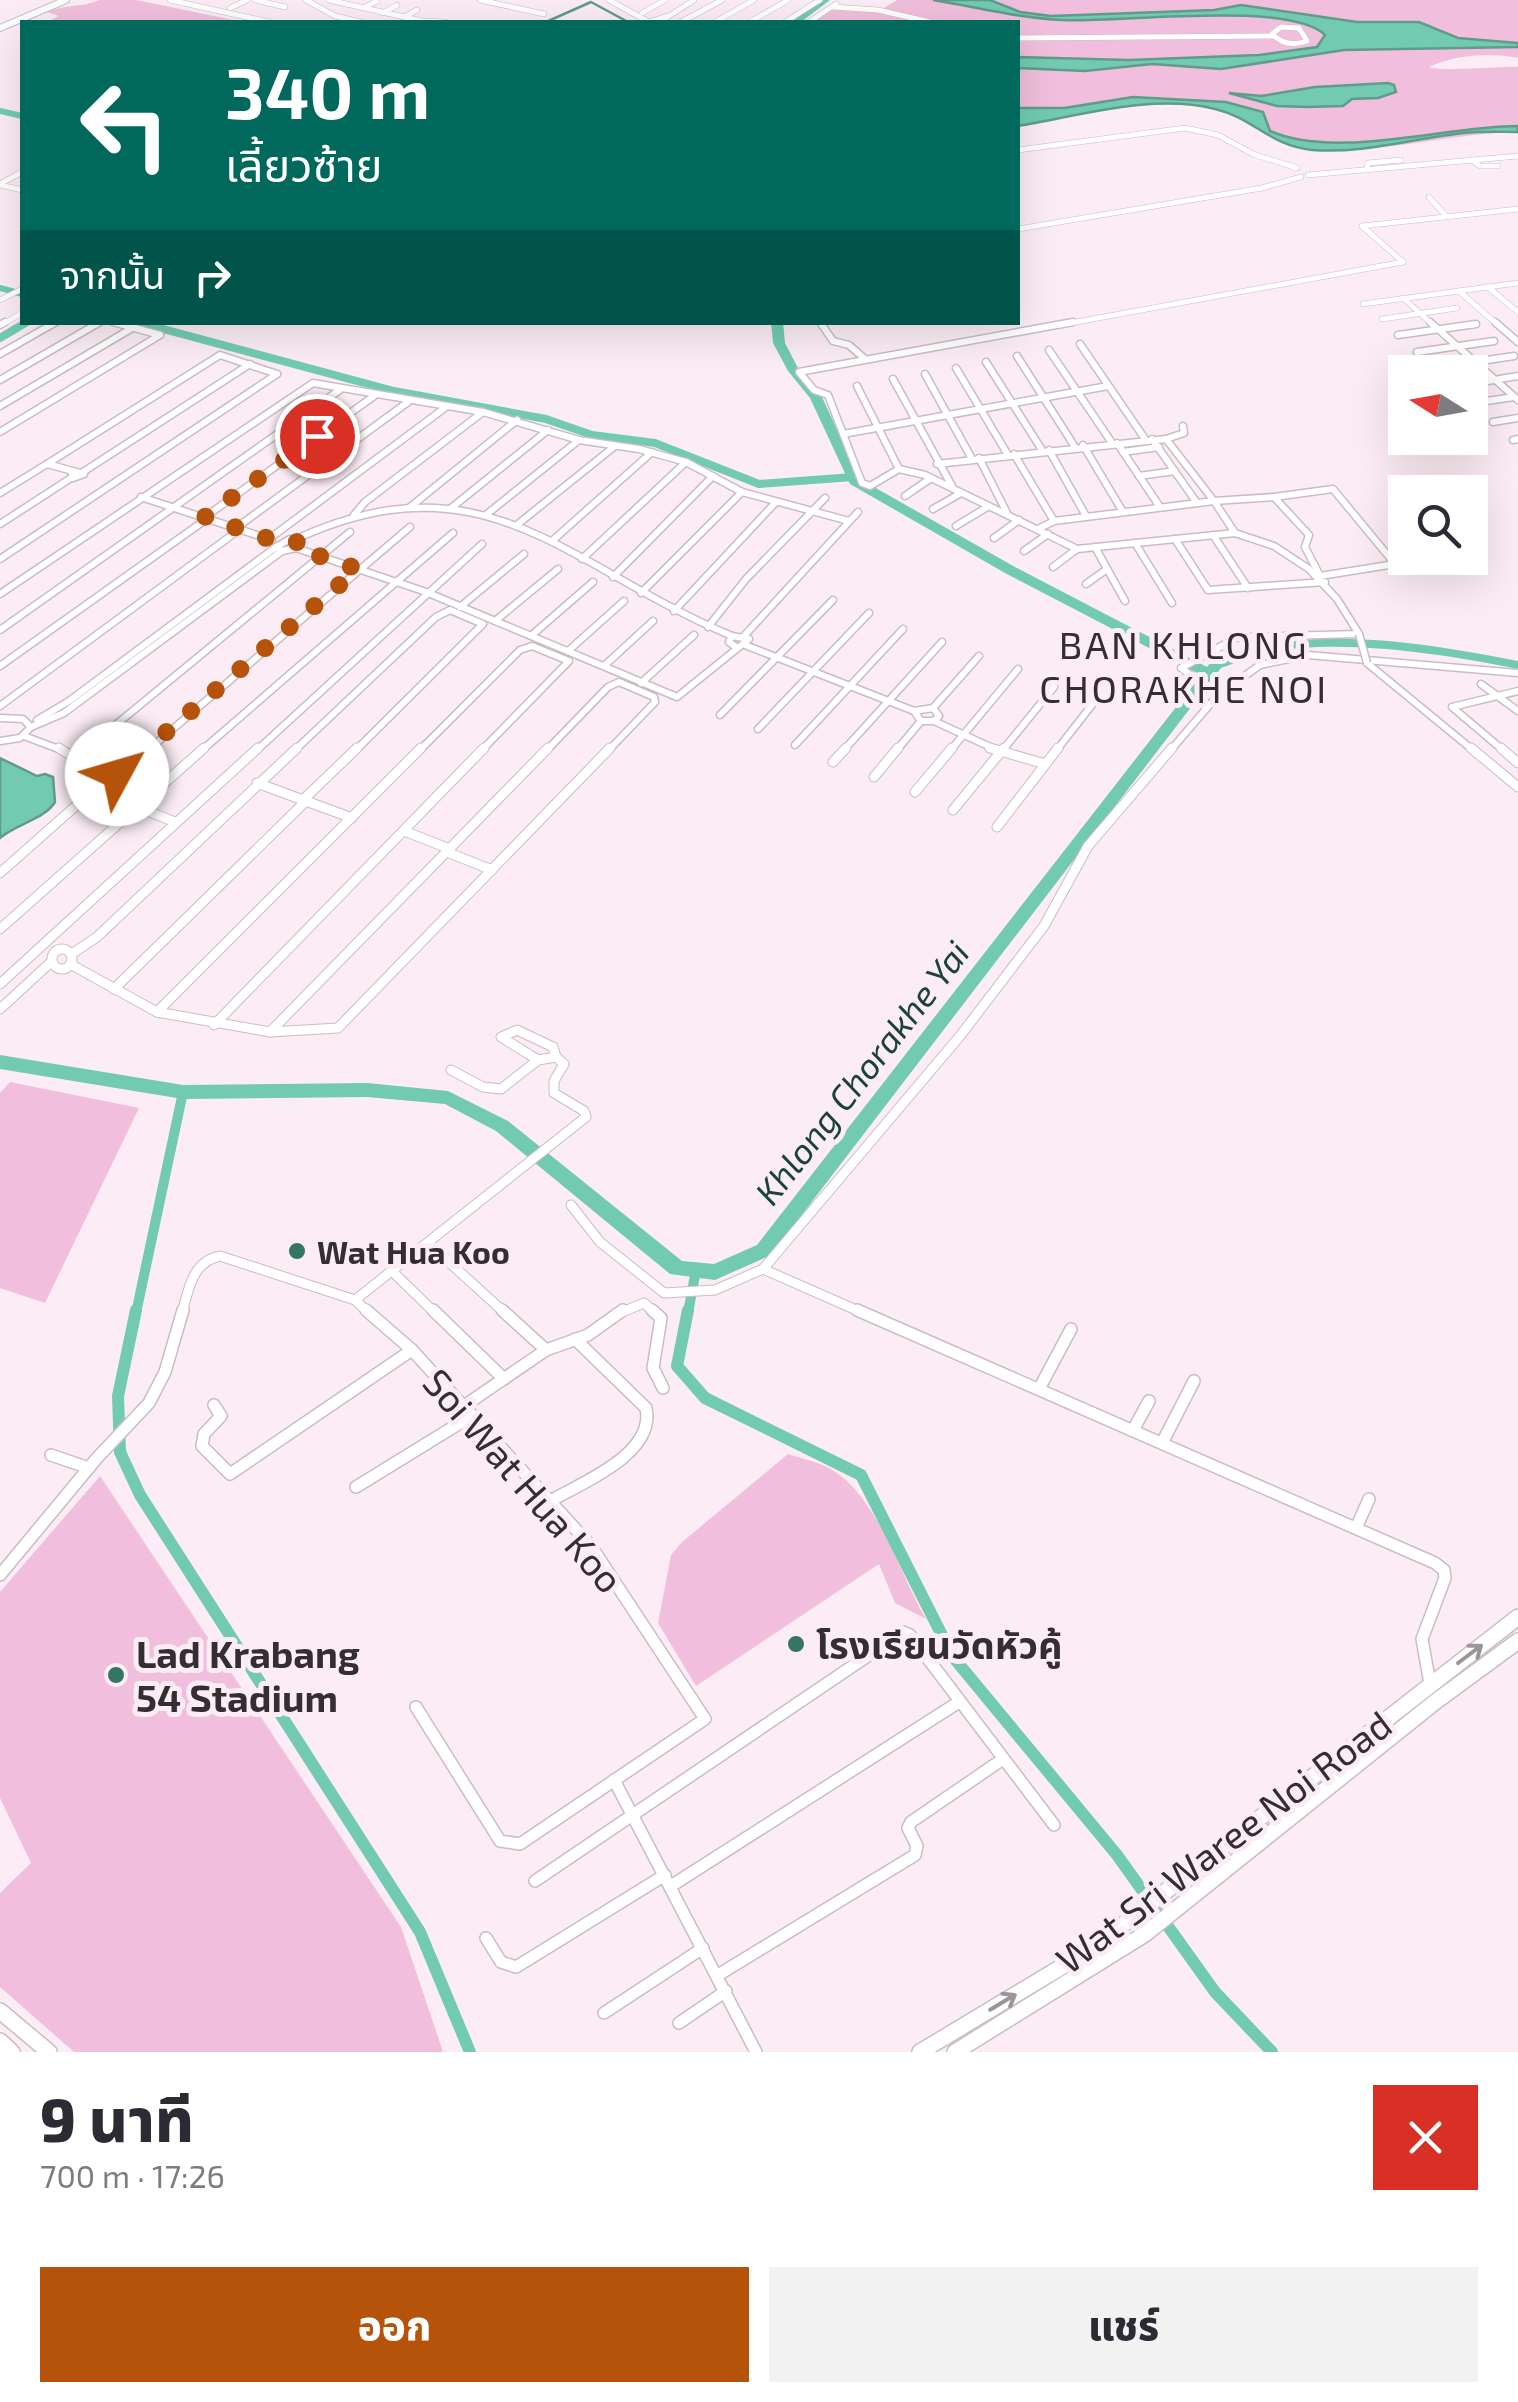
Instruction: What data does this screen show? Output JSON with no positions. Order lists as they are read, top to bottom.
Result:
{
  "streets": {
    "main road": ["Wat Sri Waree Noi Road"],
    "street": ["Soi Wat Hua Koo"]
  },
  "districts": ["BAN KHLONG CHORAKHE NOI"],
  "water": ["Khlong Chorakhe Yai"],
  "places": ["Wat Hua Koo", "โรงเรียนวัดหัวคู้", "Lad Krabang 54 Stadium"],
  "north": "left",
  "page": {
    "turn": ["340 m", "เลี้ยวซ้าย"],
    "then": "จากนั้น",
    "heading": ["9 นาที", "700 m · 17:26"],
    "buttons": ["ออก", "แชร์"]
  }
}
